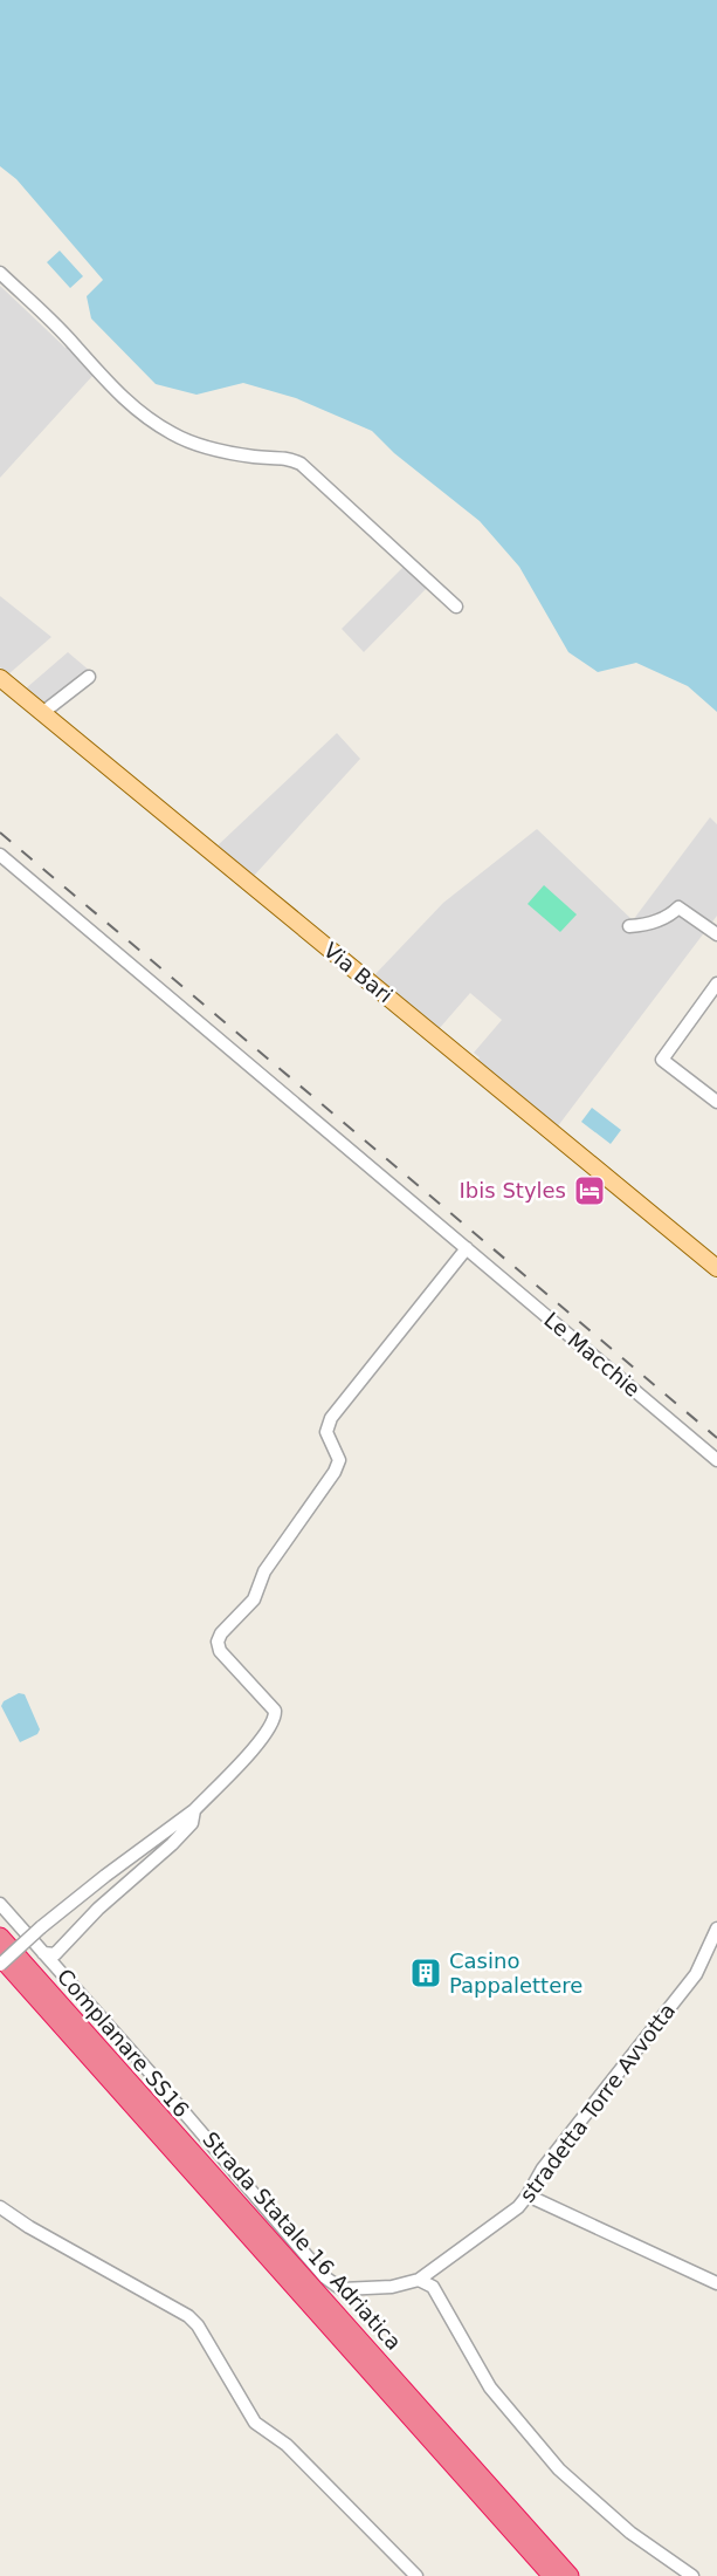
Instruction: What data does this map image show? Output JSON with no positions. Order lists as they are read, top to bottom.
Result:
{
  "streets": {
    "highway": ["Strada Statale 16 Adriatica"],
    "main road": ["Via Bari"],
    "street": ["Le Macchie", "Complanare SS16", "stradetta Torre Avvotta"]
  },
  "crossings": [
    ["Complanare SS16", "stradetta Torre Avvotta"]
  ],
  "places": {
    "hotel": ["Ibis Styles"],
    "building": ["Casino Pappalettere"]
  }
}
